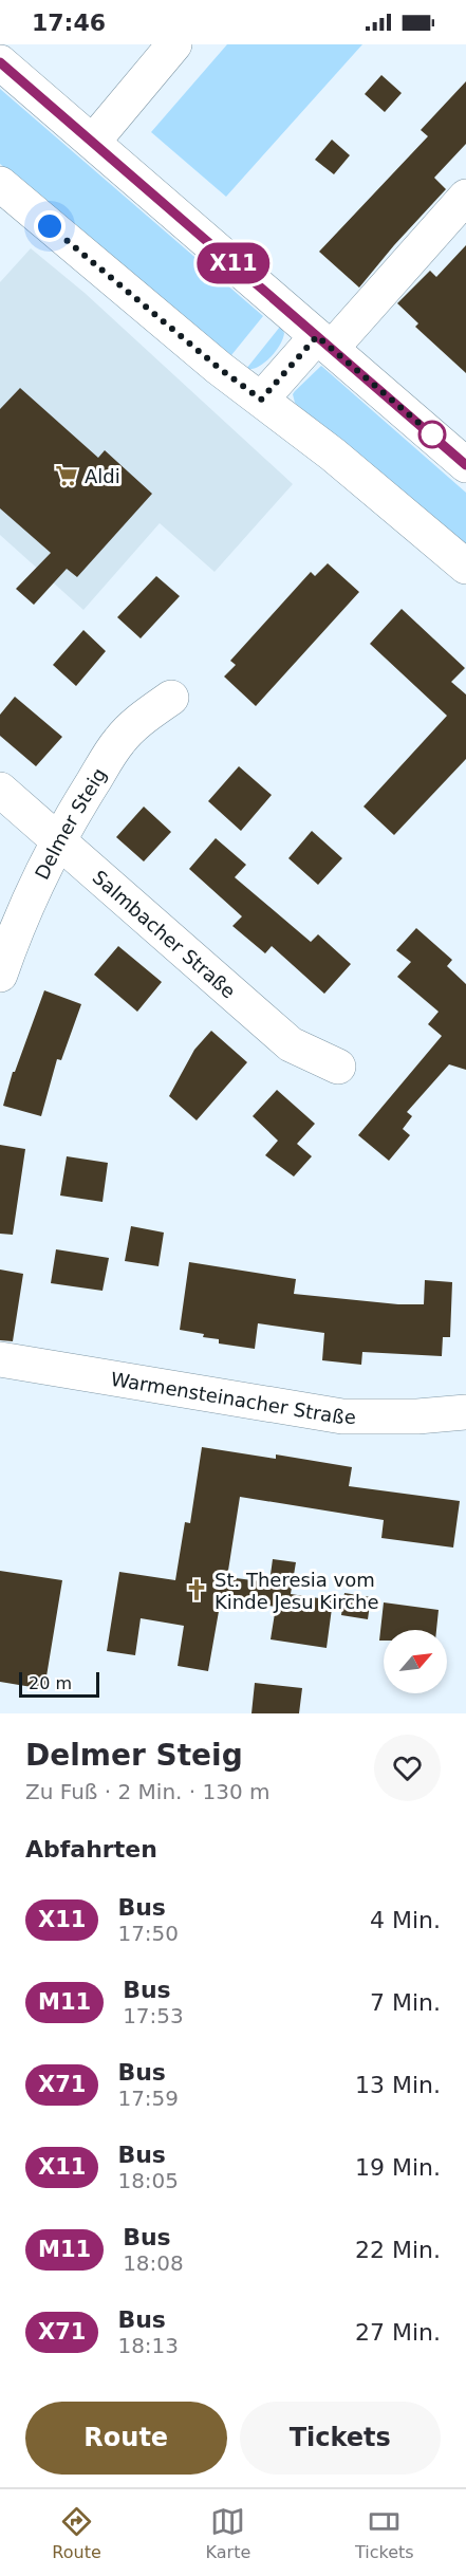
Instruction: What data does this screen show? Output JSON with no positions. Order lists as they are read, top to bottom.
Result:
{
  "streets": {
    "street": ["Delmer Steig", "Salmbacher Straße", "Warmensteinacher Straße"]
  },
  "crossings": [
    ["Delmer Steig", "Salmbacher Straße"]
  ],
  "places": {
    "supermarket": ["Aldi"],
    "church": ["St. Theresia vom Kinde Jesu Kirche"]
  },
  "lines": ["bus line X11"],
  "scale_bar": "20 m",
  "north": "top right",
  "page": {
    "status": "17:46",
    "on_map": "X11",
    "scale": "20 m",
    "heading": [
      ["Delmer Steig", "Zu Fuß · 2 Min. · 130 m"],
      "Abfahrten"
    ],
    "list": [
      {
        "mark": "X11",
        "name": "Bus",
        "note": "17:50",
        "value": "4 Min."
      },
      {
        "mark": "M11",
        "name": "Bus",
        "note": "17:53",
        "value": "7 Min."
      },
      {
        "mark": "X71",
        "name": "Bus",
        "note": "17:59",
        "value": "13 Min."
      },
      {
        "mark": "X11",
        "name": "Bus",
        "note": "18:05",
        "value": "19 Min."
      },
      {
        "mark": "M11",
        "name": "Bus",
        "note": "18:08",
        "value": "22 Min."
      },
      {
        "mark": "X71",
        "name": "Bus",
        "note": "18:13",
        "value": "27 Min."
      }
    ],
    "buttons": ["Route", "Tickets"],
    "tabs": ["Route", "Karte", "Tickets"]
  }
}
